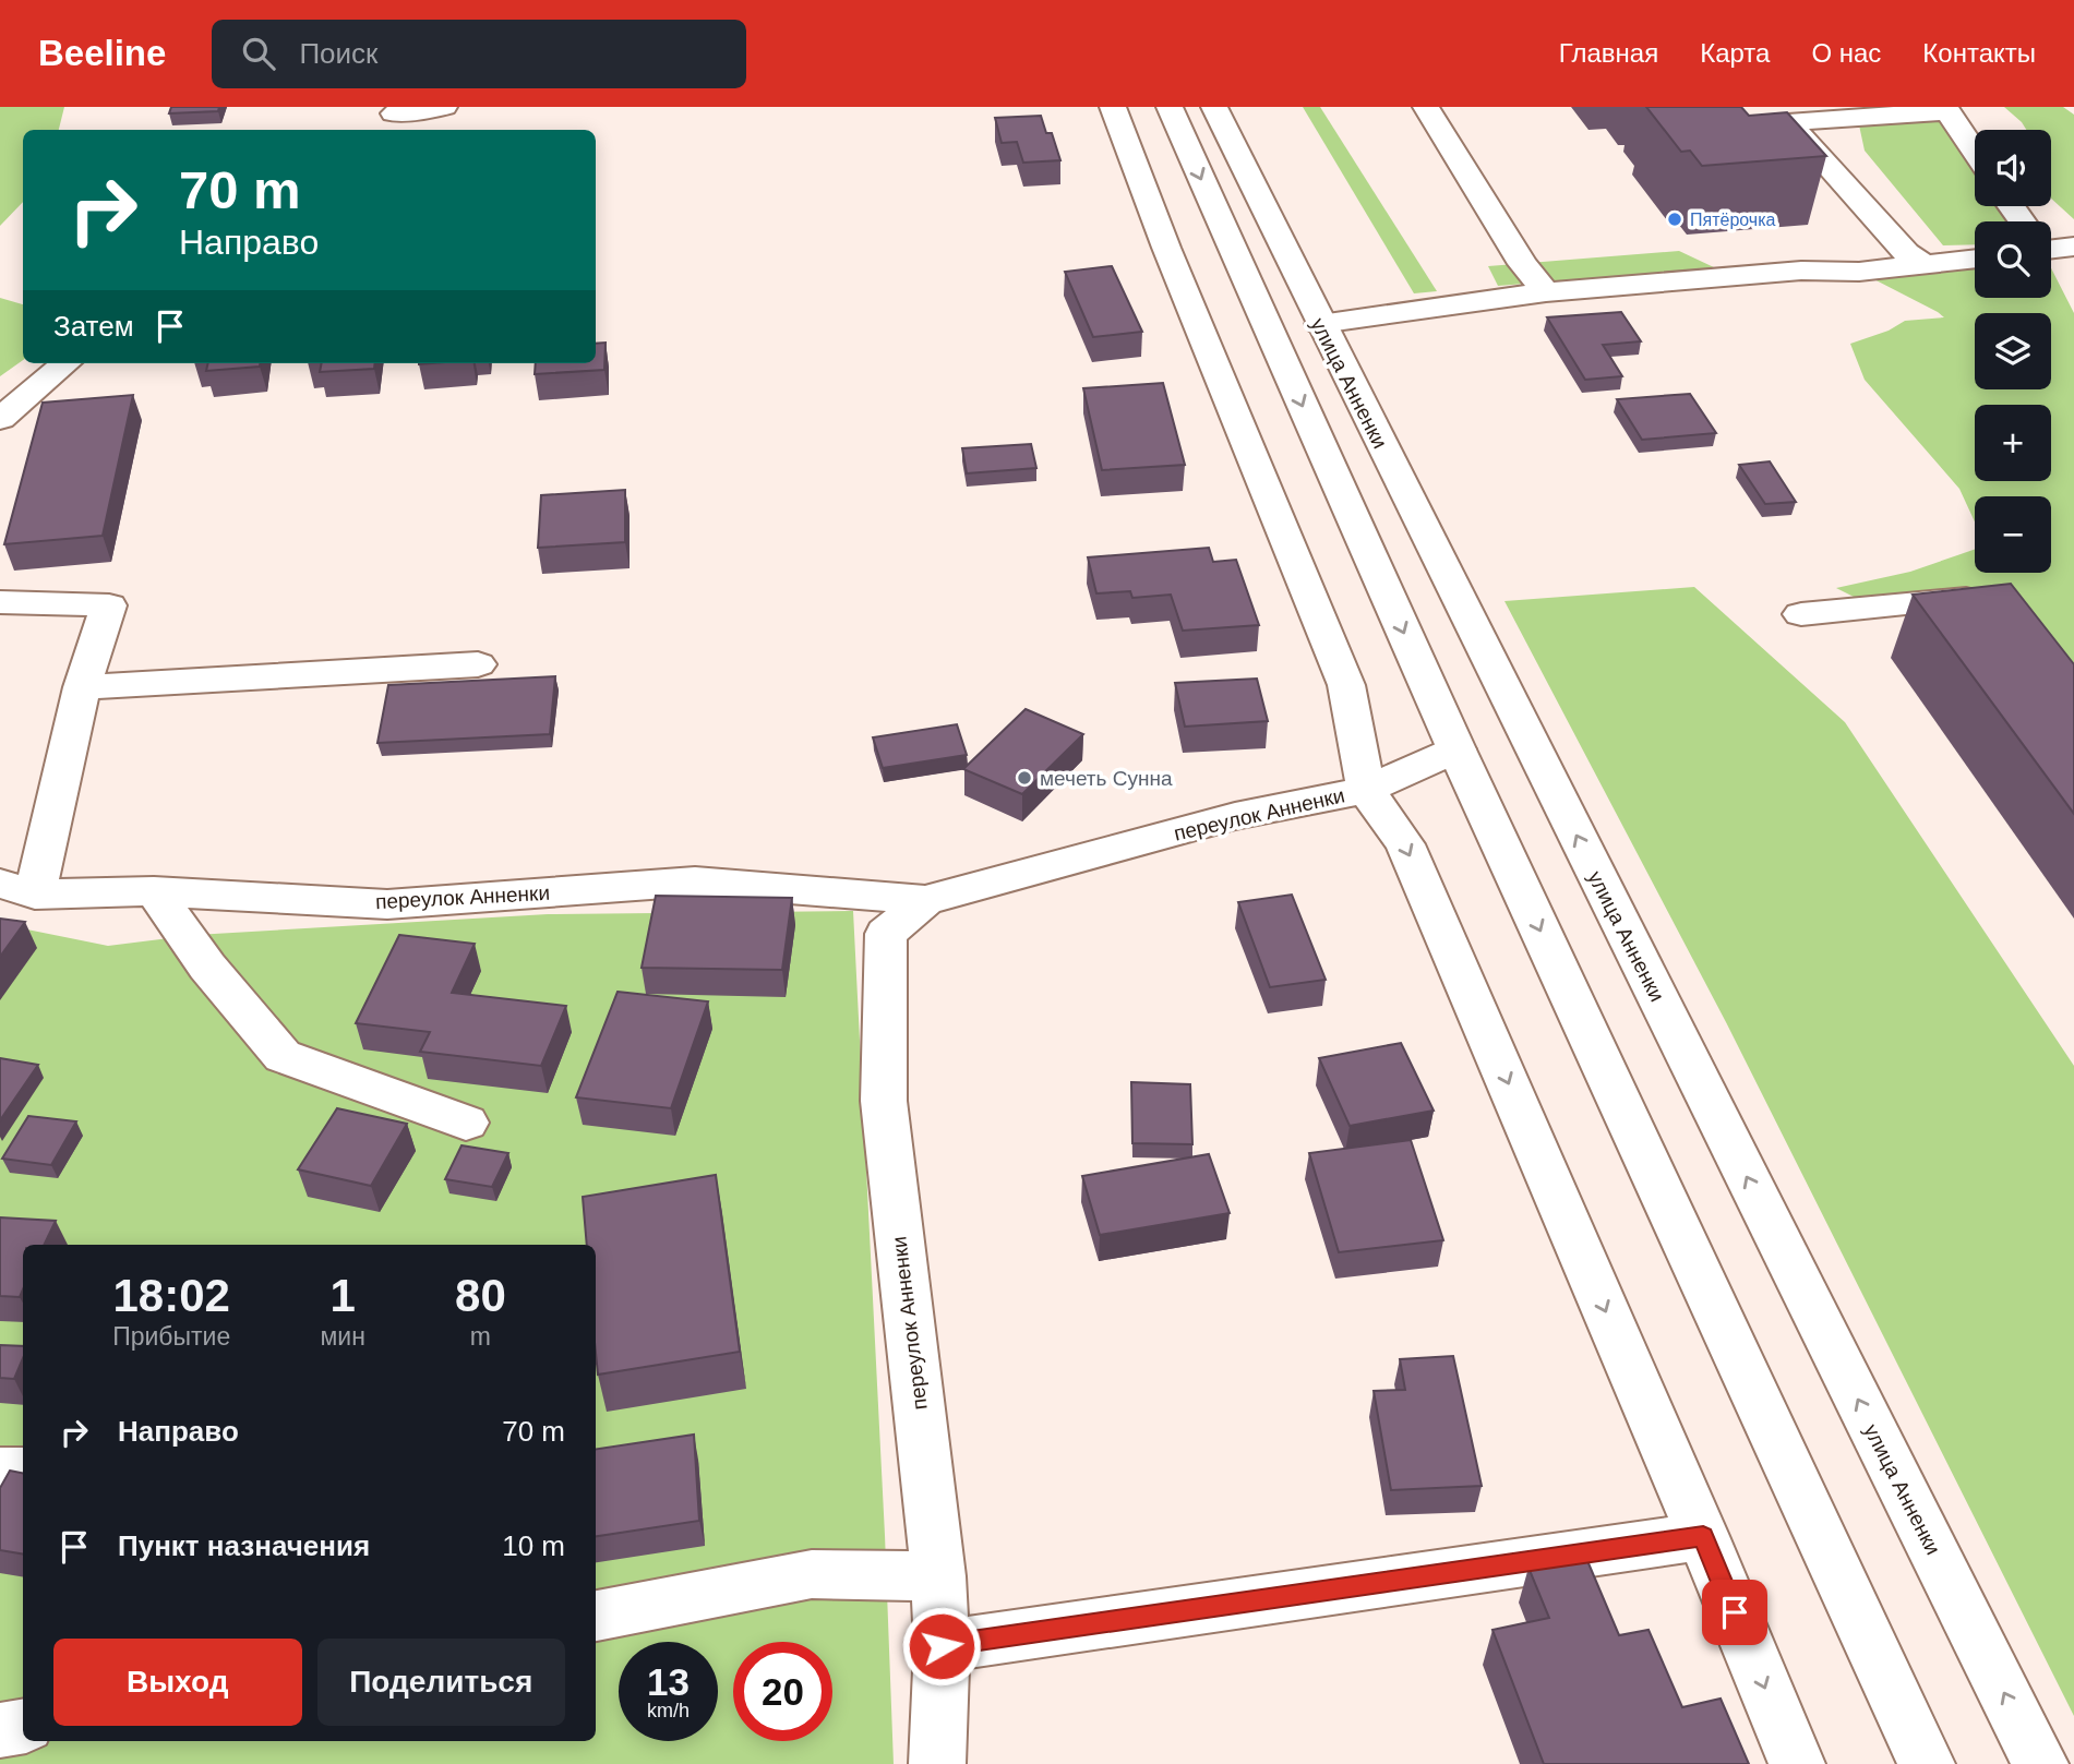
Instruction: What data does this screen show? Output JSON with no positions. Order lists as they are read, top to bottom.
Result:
{
  "streets": {
    "main road": ["улица Анненки", "переулок Анненки"]
  },
  "places": ["Пятёрочка", "мечеть Сунна"],
  "page": {
    "header": "Beeline",
    "search": "Поиск",
    "nav": [
      "Главная",
      "Карта",
      "О нас",
      "Контакты"
    ],
    "map_buttons": ["+", "−"],
    "turn": ["70 m", "Направо"],
    "then": "Затем",
    "eta": [
      "18:02",
      "Прибытие",
      "1",
      "мин",
      "80",
      "m"
    ],
    "list": [
      {
        "name": "Направо",
        "value": "70 m"
      },
      {
        "name": "Пункт назначения",
        "value": "10 m"
      }
    ],
    "buttons": ["Выход", "Поделиться"],
    "speed": "13 km/h",
    "limit": "20"
  }
}
